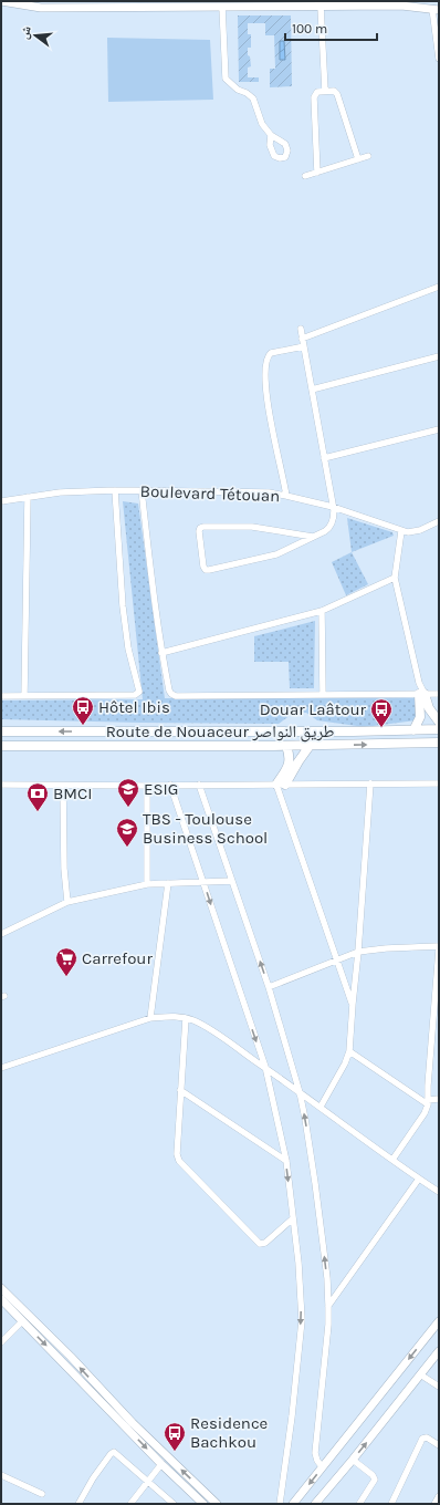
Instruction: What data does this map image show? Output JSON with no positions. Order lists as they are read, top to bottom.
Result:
{
  "streets": {
    "highway": ["Route de Nouaceur طريق النواصر"],
    "street": ["Boulevard Tétouan"]
  },
  "places": {
    "bus stop": ["Hôtel Ibis", "Douar Laâtour", "Residence Bachkou"],
    "school or university": ["ESIG", "TBS - Toulouse Business School"],
    "bank": ["BMCI"],
    "supermarket": ["Carrefour"]
  },
  "scale_bar": "100 m",
  "north": "left"
}
